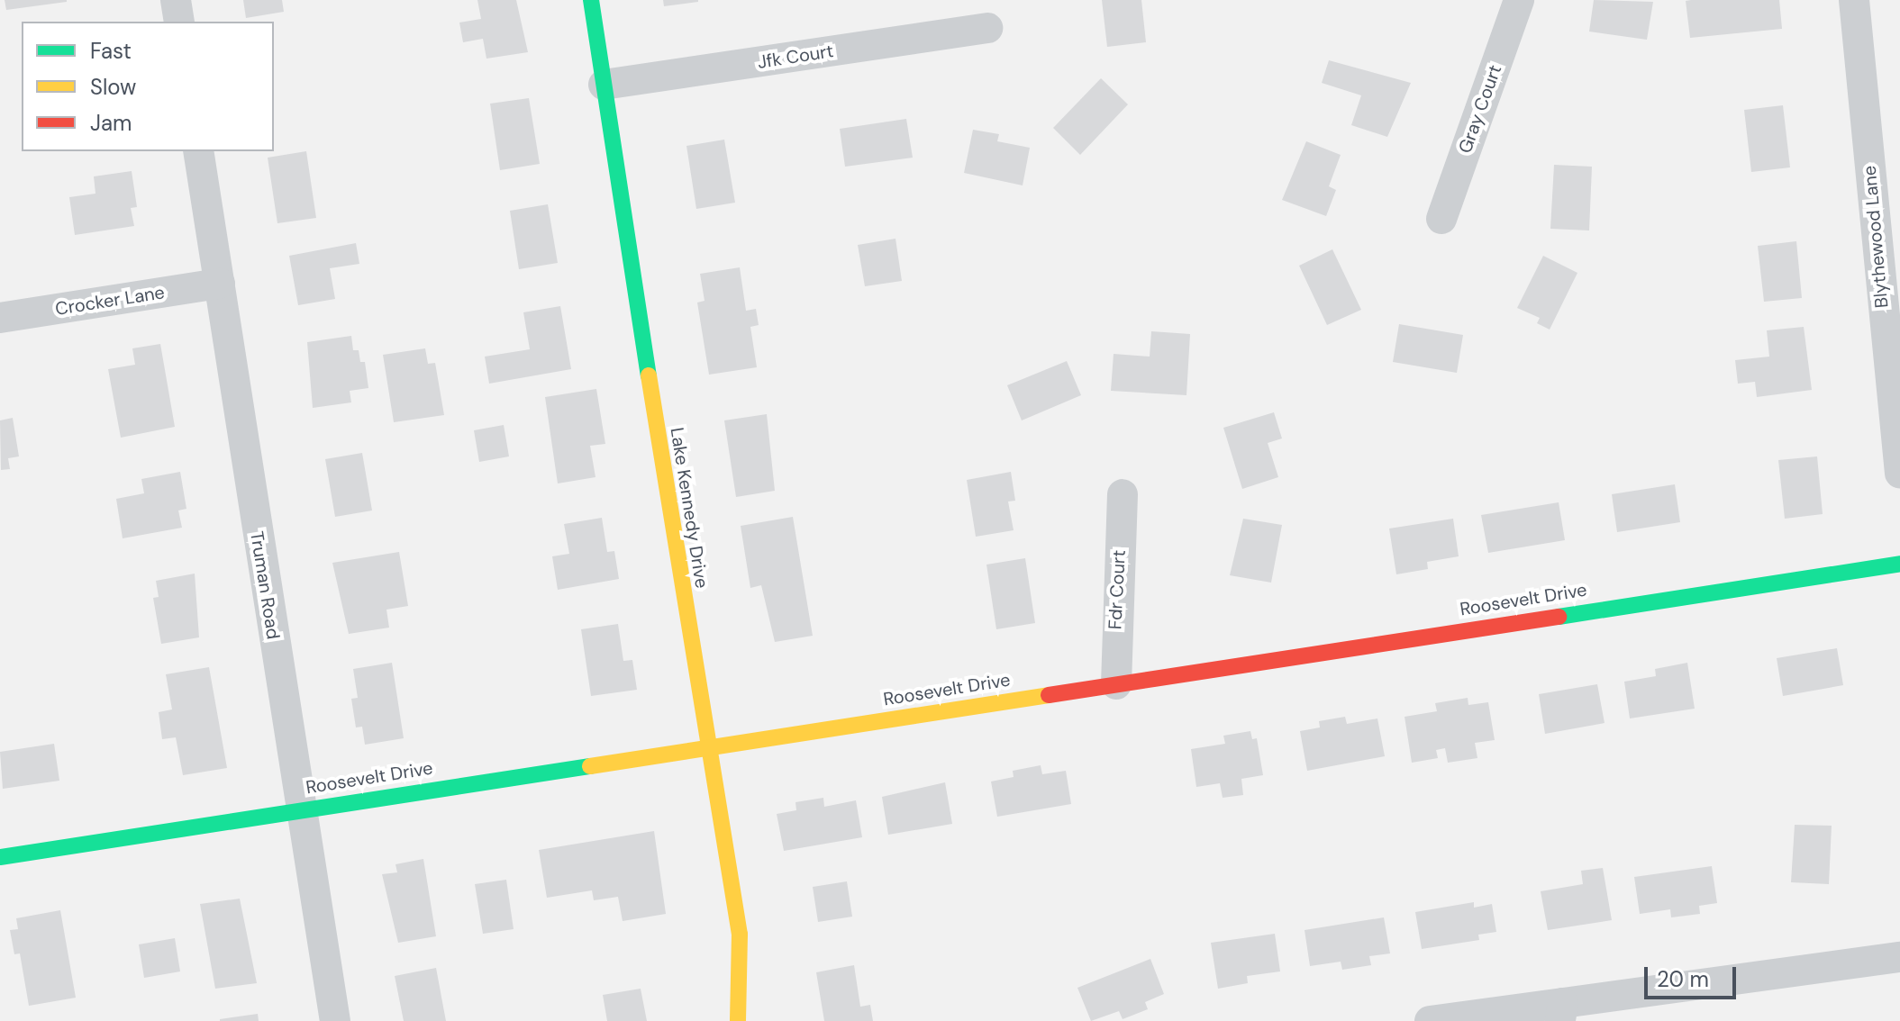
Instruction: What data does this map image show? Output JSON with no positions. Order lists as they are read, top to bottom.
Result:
{
  "streets": {
    "street": [
      "Jfk Court",
      "Gray Court",
      "Blythewood Lane",
      "Crocker Lane",
      "Lake Kennedy Drive",
      "Truman Road",
      "Fdr Court",
      "Roosevelt Drive"
    ]
  },
  "crossings": [
    ["Jfk Court", "Lake Kennedy Drive"],
    ["Crocker Lane", "Truman Road"],
    ["Lake Kennedy Drive", "Roosevelt Drive"],
    ["Truman Road", "Roosevelt Drive"],
    ["Fdr Court", "Roosevelt Drive"]
  ],
  "legend": ["Fast", "Slow", "Jam"],
  "scale_bar": "20 m"
}
